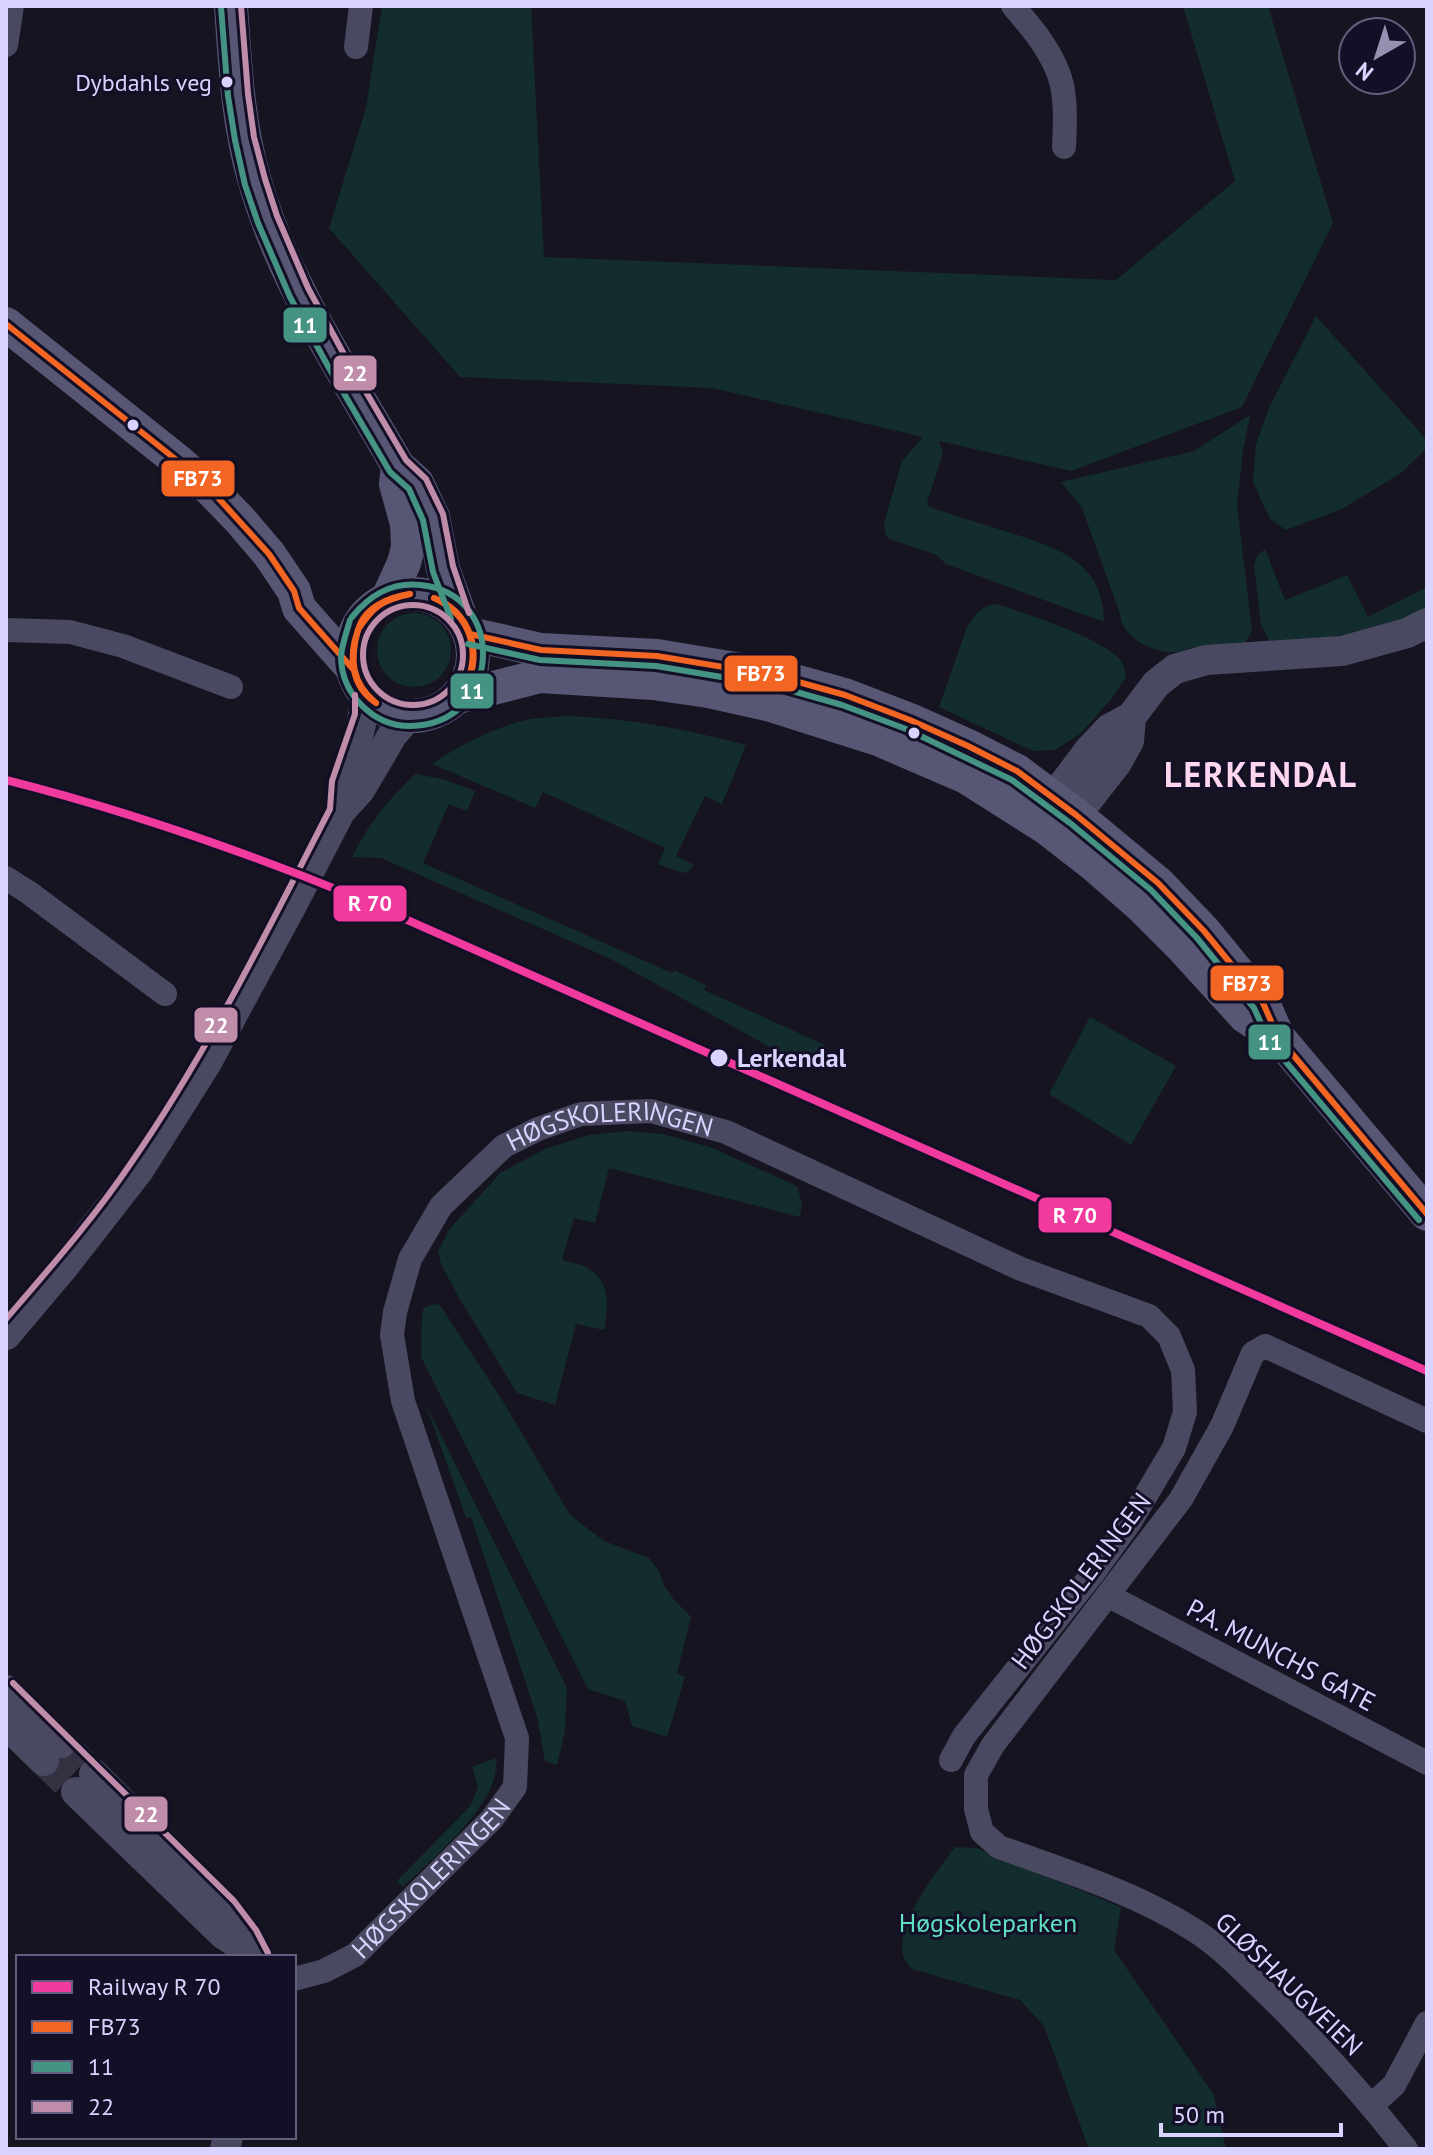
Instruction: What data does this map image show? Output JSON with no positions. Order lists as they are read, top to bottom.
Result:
{
  "streets": {
    "street": ["HØGSKOLERINGEN", "P.A. MUNCHS GATE", "GLØSHAUGVEIEN"]
  },
  "crossings": [
    ["P.A. MUNCHS GATE", "GLØSHAUGVEIEN"]
  ],
  "districts": ["LERKENDAL"],
  "parks": ["Høgskoleparken"],
  "places": ["Dybdahls veg", "Lerkendal"],
  "lines": ["transit line 22", "transit line 11", "transit line FB73"],
  "legend": [
    "Railway R 70",
    "FB73",
    "11",
    "22"
  ],
  "scale_bar": "50 m",
  "north": "bottom left"
}
